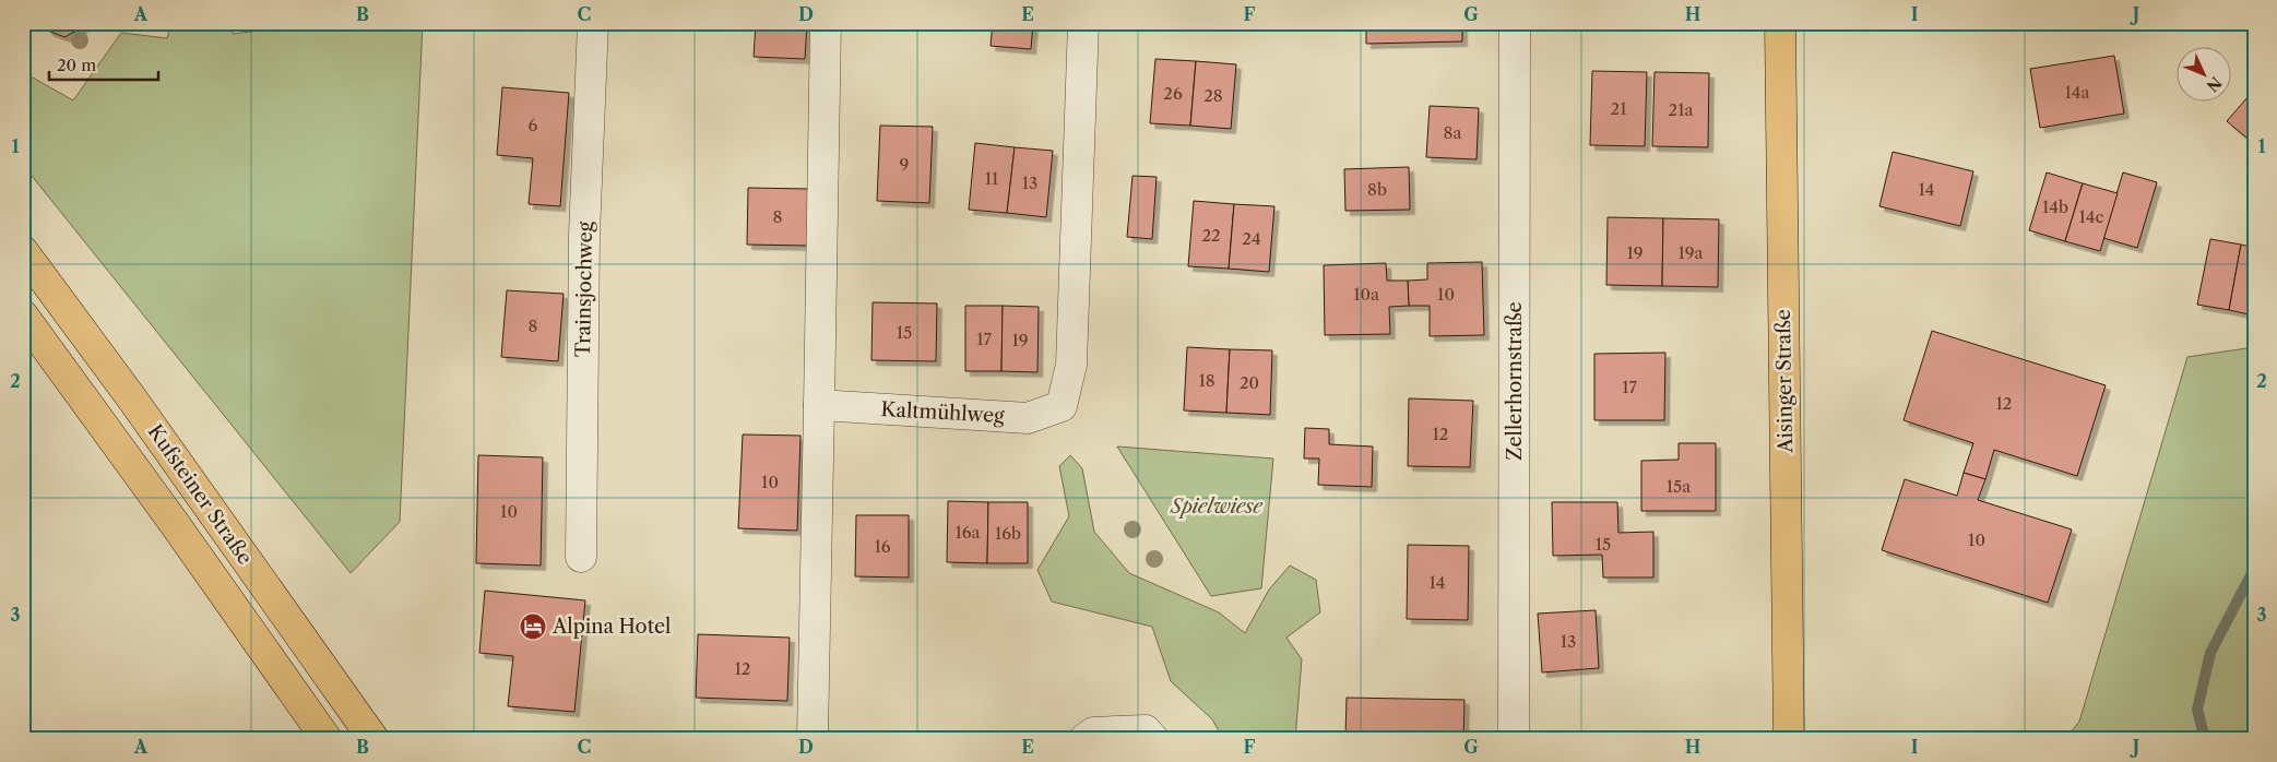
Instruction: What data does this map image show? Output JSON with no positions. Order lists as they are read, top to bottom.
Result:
{
  "streets": {
    "main road": ["Aisinger Straße", "Kufsteiner Straße"],
    "street": ["Trainsjochweg", "Zellerhornstraße", "Kaltmühlweg"]
  },
  "parks": ["Spielwiese"],
  "places": {
    "hotel": ["Alpina Hotel"]
  },
  "house_numbers": [
    "14a",
    "26",
    "28",
    "21",
    "21a",
    "6",
    "8a",
    "9",
    "11",
    "13",
    "8b",
    "14",
    "14b",
    "8",
    "14c",
    "22",
    "24",
    "19",
    "19a",
    "10a",
    "10",
    "8",
    "15",
    "17",
    "19",
    "18",
    "20",
    "17",
    "12",
    "12",
    "10",
    "15a",
    "10",
    "16a",
    "16b",
    "10",
    "15",
    "16",
    "14",
    "13",
    "12"
  ],
  "scale_bar": "20 m",
  "north": "bottom right",
  "grid": {
    "columns": [
      "A",
      "B",
      "C",
      "D",
      "E",
      "F",
      "G",
      "H",
      "I",
      "J"
    ],
    "rows": ["1", "2", "3"]
  }
}
